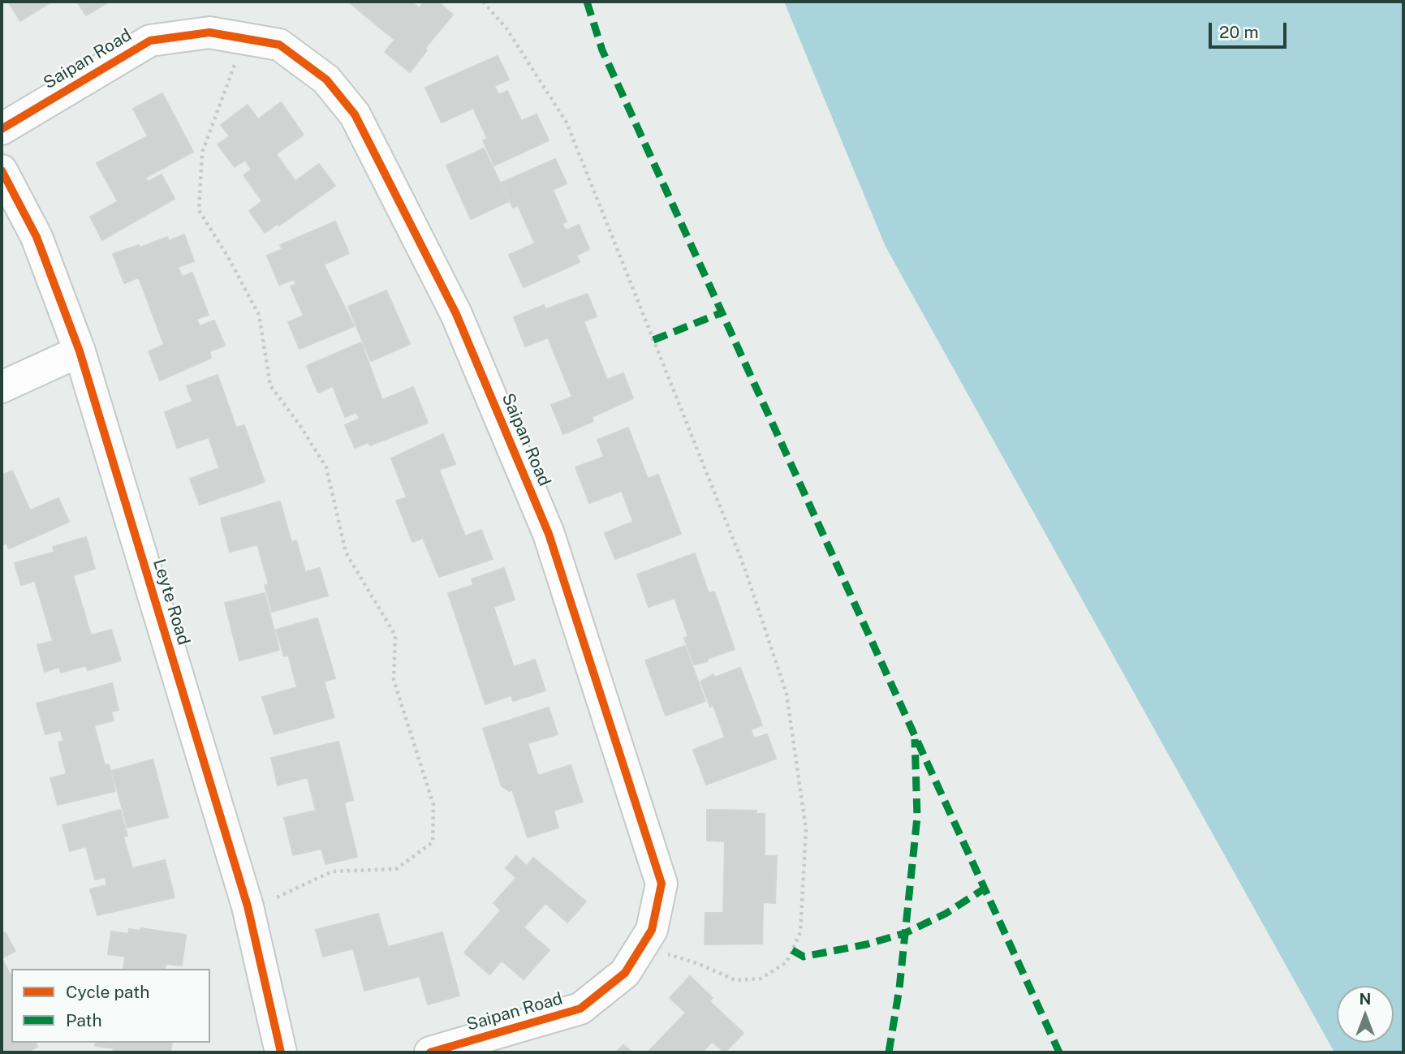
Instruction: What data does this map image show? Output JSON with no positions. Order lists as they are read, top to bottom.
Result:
{
  "streets": {
    "street": ["Saipan Road", "Leyte Road"]
  },
  "legend": ["Cycle path", "Path"],
  "scale_bar": "20 m",
  "north": "top"
}
